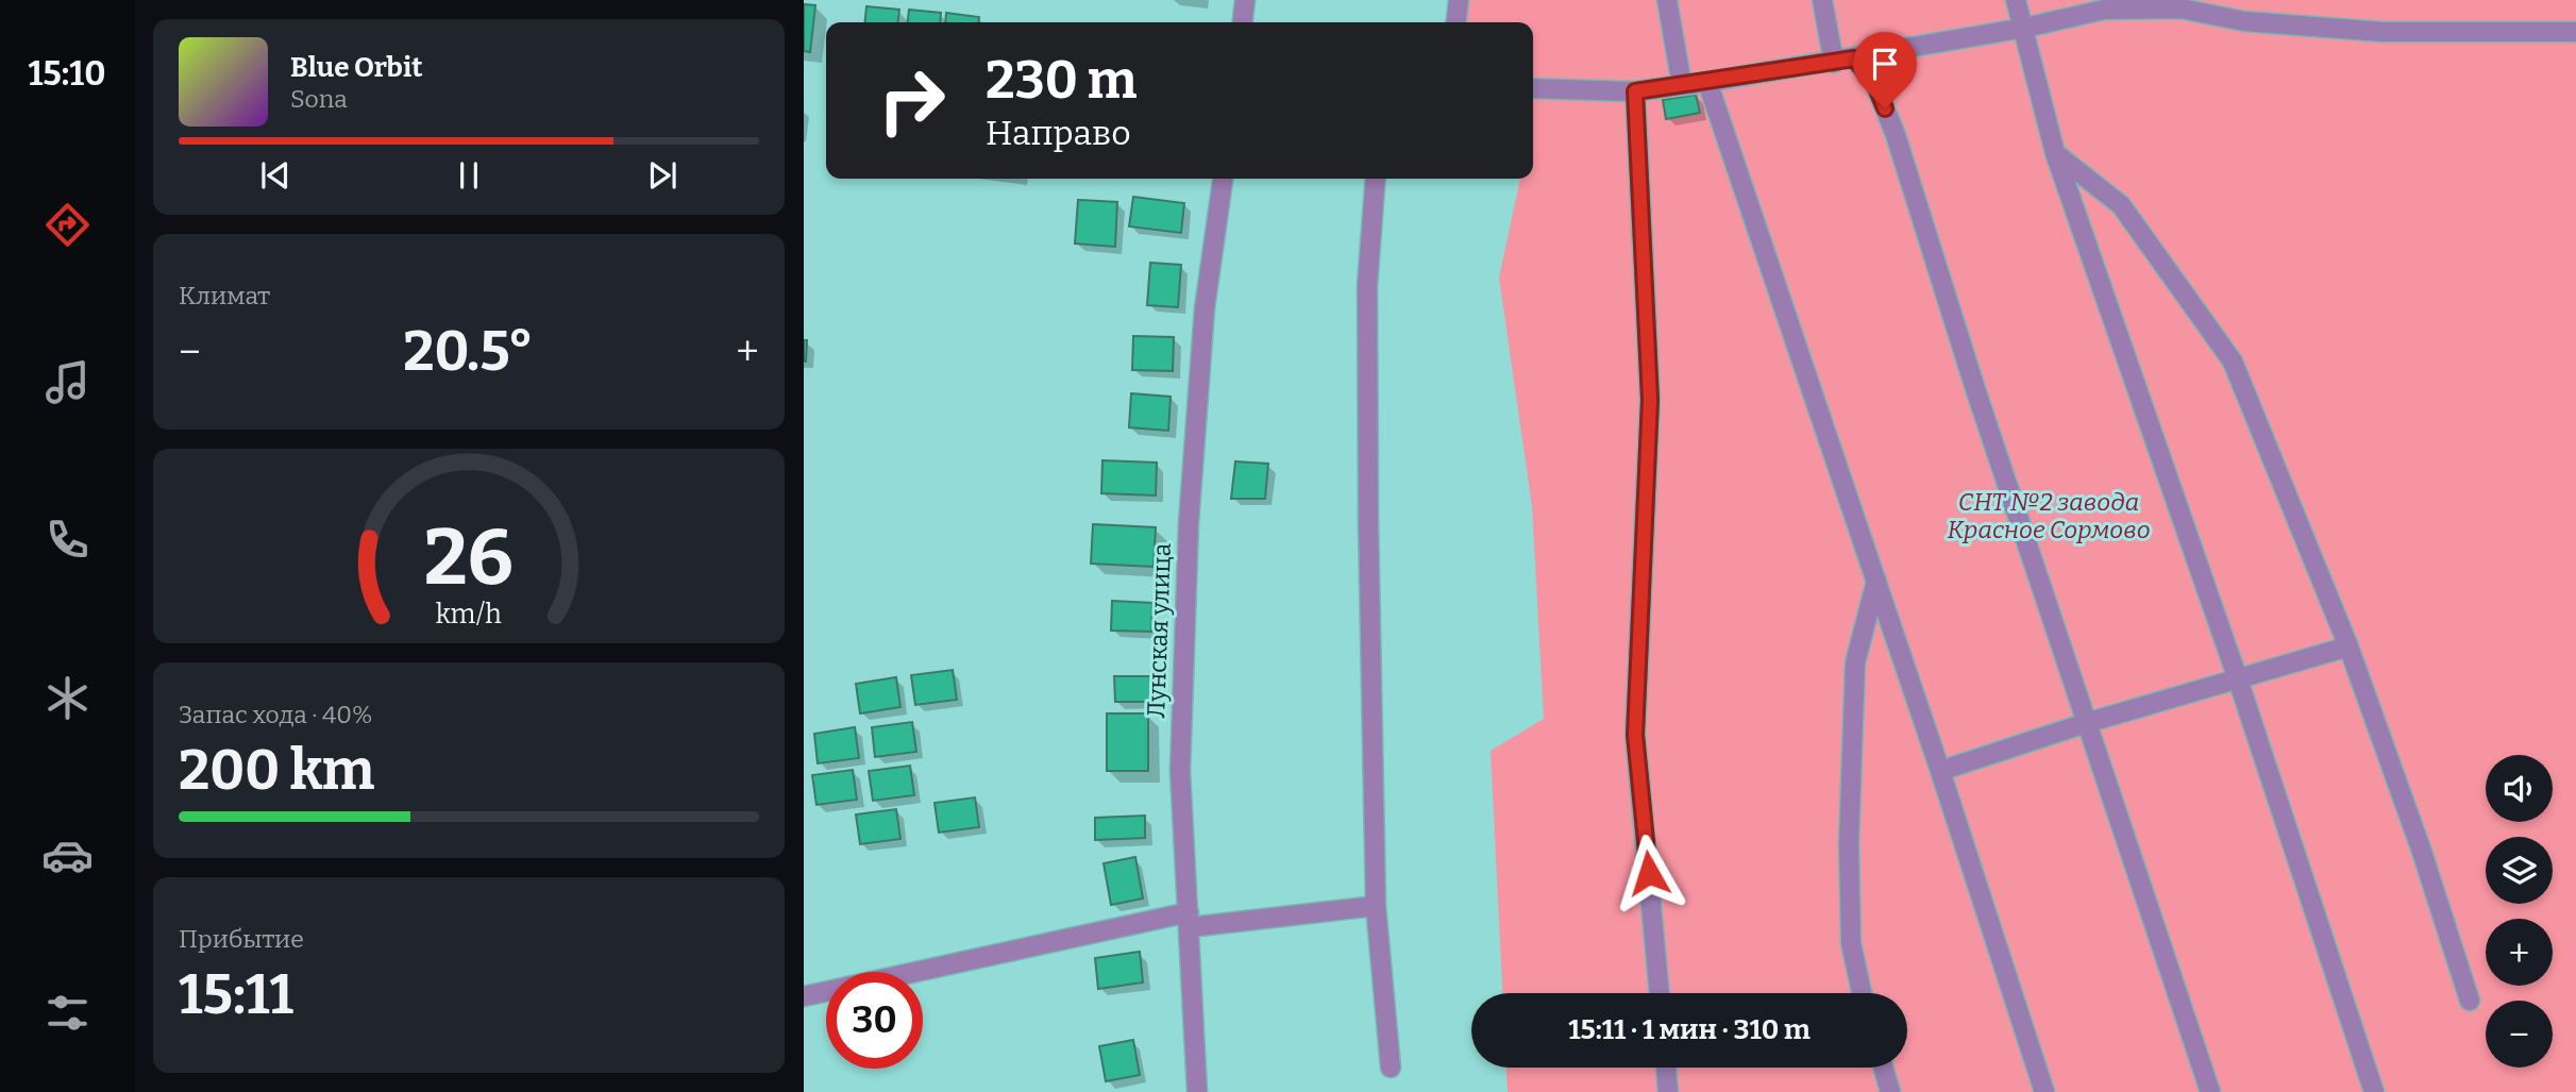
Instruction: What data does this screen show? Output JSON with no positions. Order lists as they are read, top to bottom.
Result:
{
  "streets": {
    "street": ["Лунская улица"]
  },
  "parks": ["СНТ №2 завода Красное Сормово"],
  "page": {
    "tabs": "15:10",
    "turn": ["230 m", "Направо"],
    "song": ["Blue Orbit", "Sona"],
    "tile": [
      "Климат",
      ["Запас хода · 40%", "200 km"],
      ["Прибытие", "15:11"]
    ],
    "heat": ["−", "20.5°", "+"],
    "map_buttons": ["+", "−"],
    "limit": "30",
    "trip": "15:11 · 1 мин · 310 m",
    "gauge": ["26", "km/h"]
  }
}
